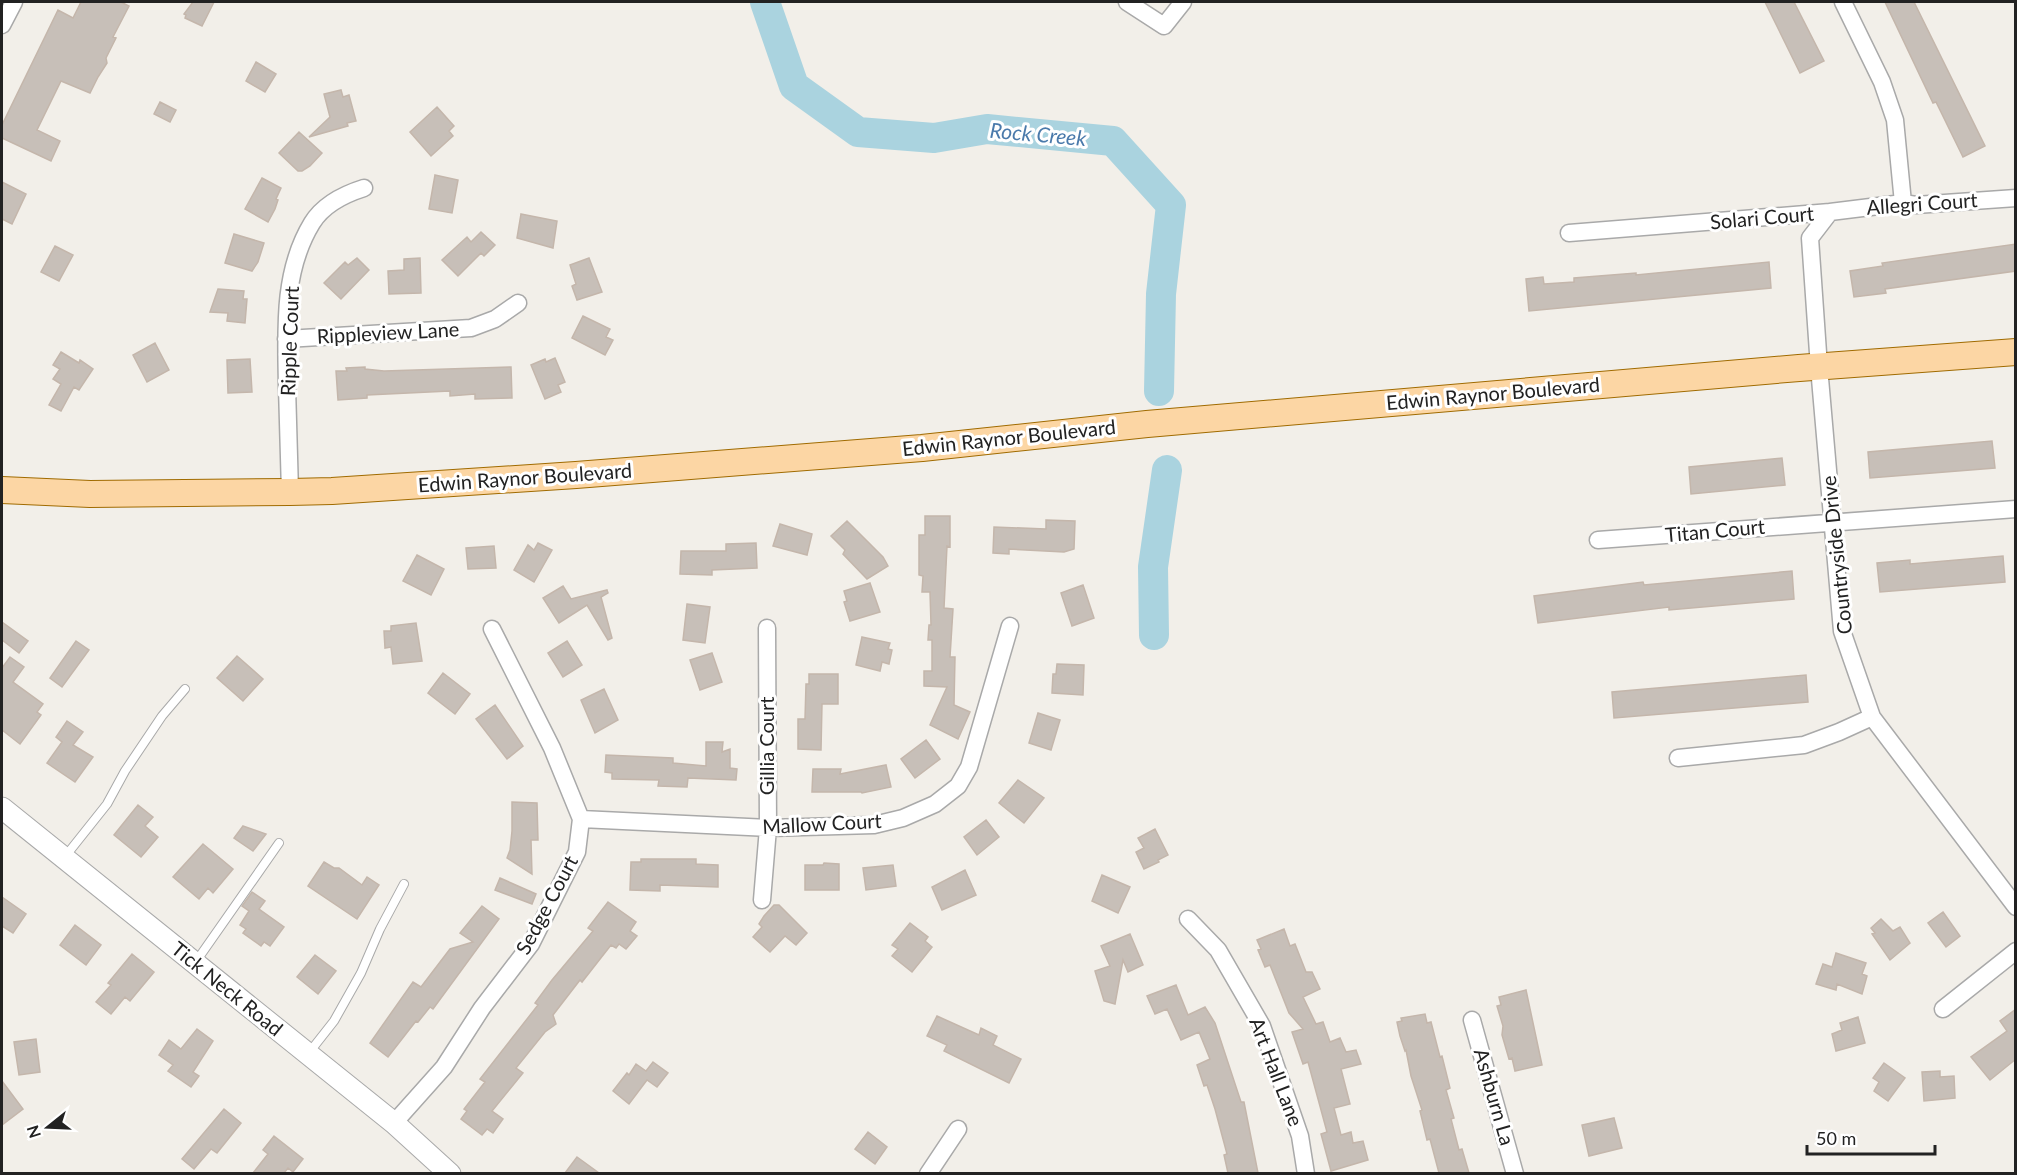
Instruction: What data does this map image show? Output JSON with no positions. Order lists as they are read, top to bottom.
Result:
{
  "streets": {
    "main road": ["Edwin Raynor Boulevard"],
    "street": [
      "Allegri Court",
      "Solari Court",
      "Rippleview Lane",
      "Ripple Court",
      "Titan Court",
      "Countryside Drive",
      "Gillia Court",
      "Mallow Court",
      "Sedge Court",
      "Tick Neck Road",
      "Art Hall Lane",
      "Ashburn La"
    ]
  },
  "crossings": [
    ["Allegri Court", "Solari Court"],
    ["Solari Court", "Edwin Raynor Boulevard"],
    ["Solari Court", "Countryside Drive"],
    ["Rippleview Lane", "Ripple Court"],
    ["Ripple Court", "Edwin Raynor Boulevard"],
    ["Edwin Raynor Boulevard", "Countryside Drive"],
    ["Titan Court", "Countryside Drive"],
    ["Gillia Court", "Mallow Court"],
    ["Mallow Court", "Sedge Court"],
    ["Sedge Court", "Tick Neck Road"]
  ],
  "water": ["Rock Creek"],
  "scale_bar": "50 m",
  "north": "left"
}
